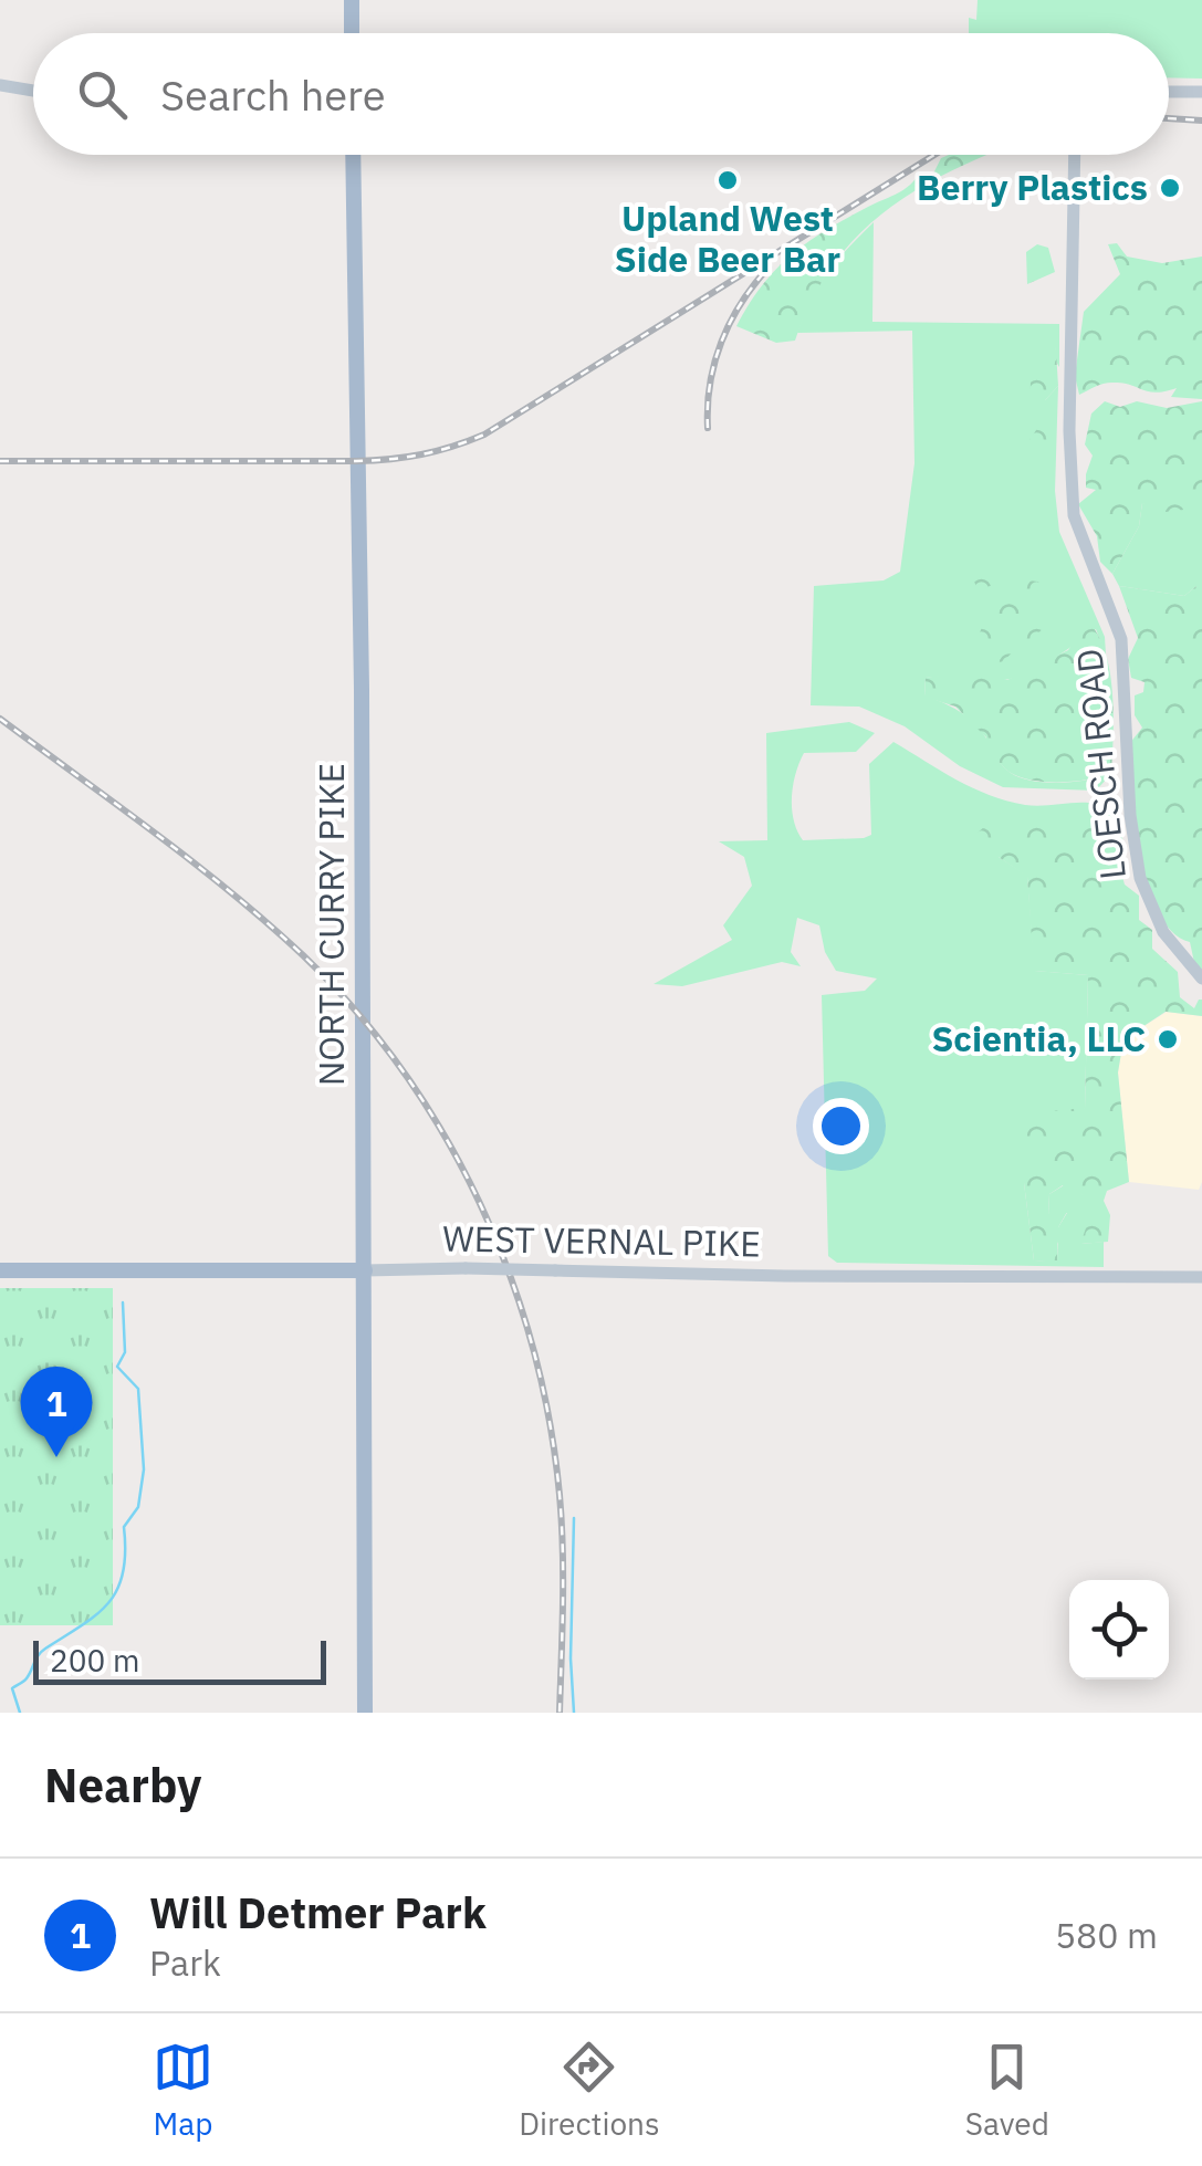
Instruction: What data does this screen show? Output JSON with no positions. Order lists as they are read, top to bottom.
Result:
{
  "streets": {
    "main road": ["NORTH CURRY PIKE", "WEST VERNAL PIKE"],
    "street": ["LOESCH ROAD"]
  },
  "crossings": [
    ["NORTH CURRY PIKE", "WEST VERNAL PIKE"]
  ],
  "places": ["Upland West Side Beer Bar", "Berry Plastics", "Scientia, LLC"],
  "scale_bar": "200 m",
  "page": {
    "search": "Search here",
    "pins": "1",
    "scale": "200 m",
    "heading": "Nearby",
    "list": [
      {
        "mark": "1",
        "name": "Will Detmer Park",
        "note": "Park",
        "value": "580 m"
      }
    ],
    "nav": ["Map", "Directions", "Saved"]
  }
}
